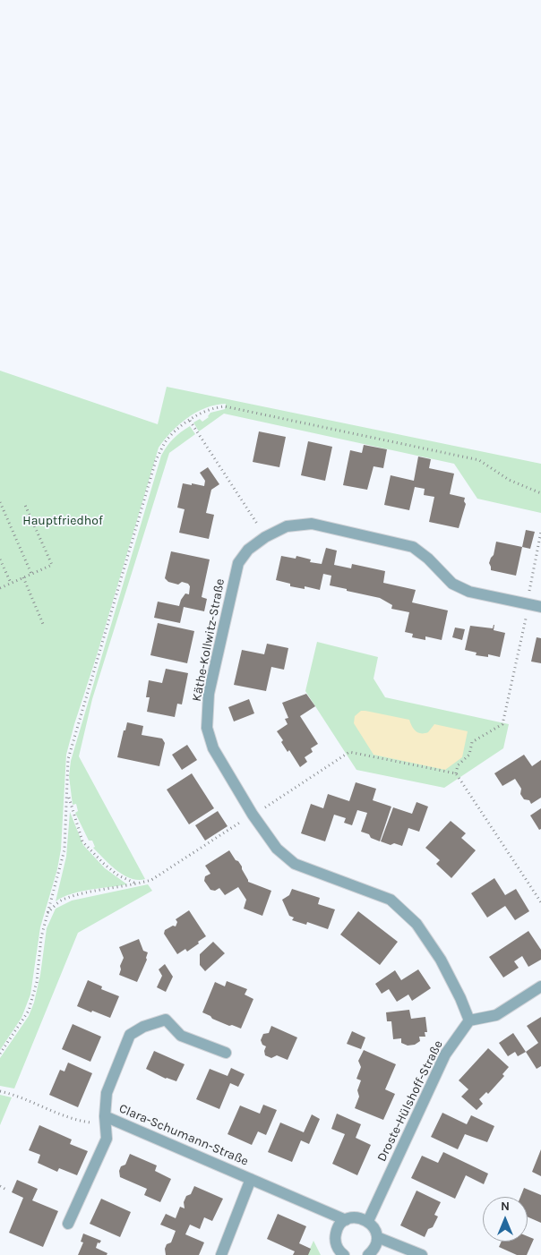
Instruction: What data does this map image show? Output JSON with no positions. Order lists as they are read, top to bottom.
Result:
{
  "streets": {
    "street": ["Käthe-Kollwitz-Straße", "Droste-Hülshoff-Straße", "Clara-Schumann-Straße"]
  },
  "crossings": [
    ["Käthe-Kollwitz-Straße", "Droste-Hülshoff-Straße"]
  ],
  "parks": ["Hauptfriedhof"],
  "north": "top"
}
